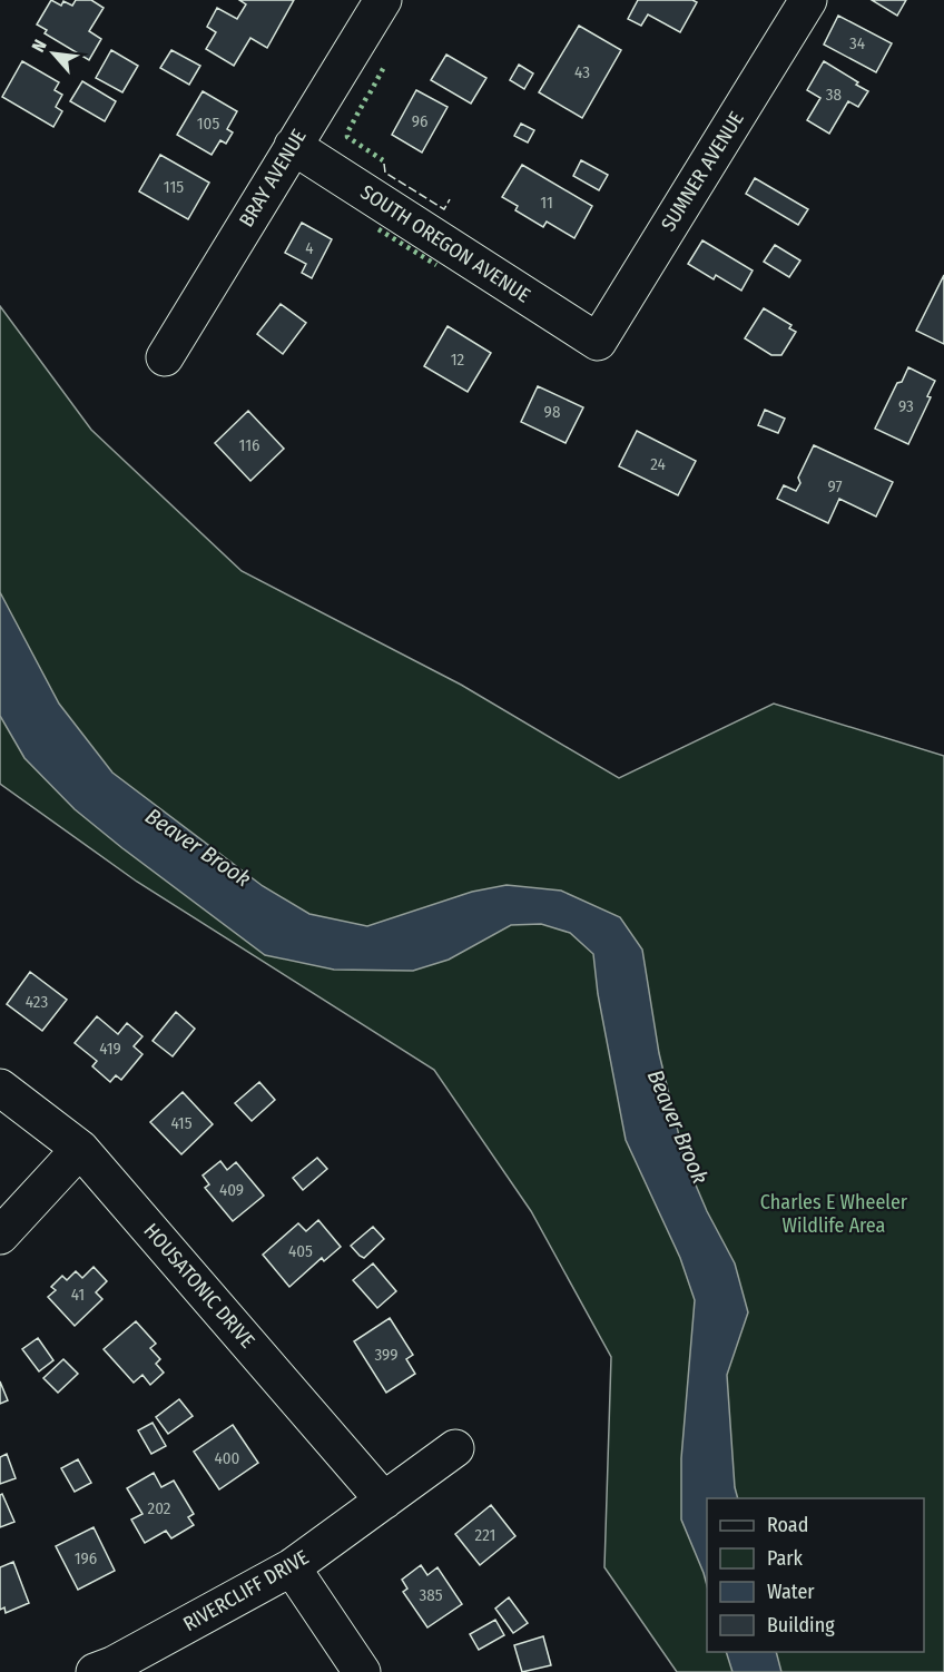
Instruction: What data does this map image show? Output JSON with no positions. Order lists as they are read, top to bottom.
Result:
{
  "streets": {
    "street": [
      "SUMNER AVENUE",
      "BRAY AVENUE",
      "SOUTH OREGON AVENUE",
      "HOUSATONIC DRIVE",
      "RIVERCLIFF DRIVE"
    ]
  },
  "crossings": [
    ["SUMNER AVENUE", "SOUTH OREGON AVENUE"],
    ["BRAY AVENUE", "SOUTH OREGON AVENUE"],
    ["HOUSATONIC DRIVE", "RIVERCLIFF DRIVE"]
  ],
  "water": ["Beaver Brook"],
  "parks": ["Charles E Wheeler Wildlife Area"],
  "house_numbers": [
    "34",
    "43",
    "38",
    "96",
    "105",
    "115",
    "11",
    "4",
    "12",
    "93",
    "98",
    "116",
    "24",
    "97",
    "423",
    "419",
    "415",
    "409",
    "405",
    "41",
    "399",
    "400",
    "202",
    "221",
    "196",
    "385"
  ],
  "legend": [
    "Road",
    "Park",
    "Water",
    "Building"
  ],
  "north": "top left"
}
